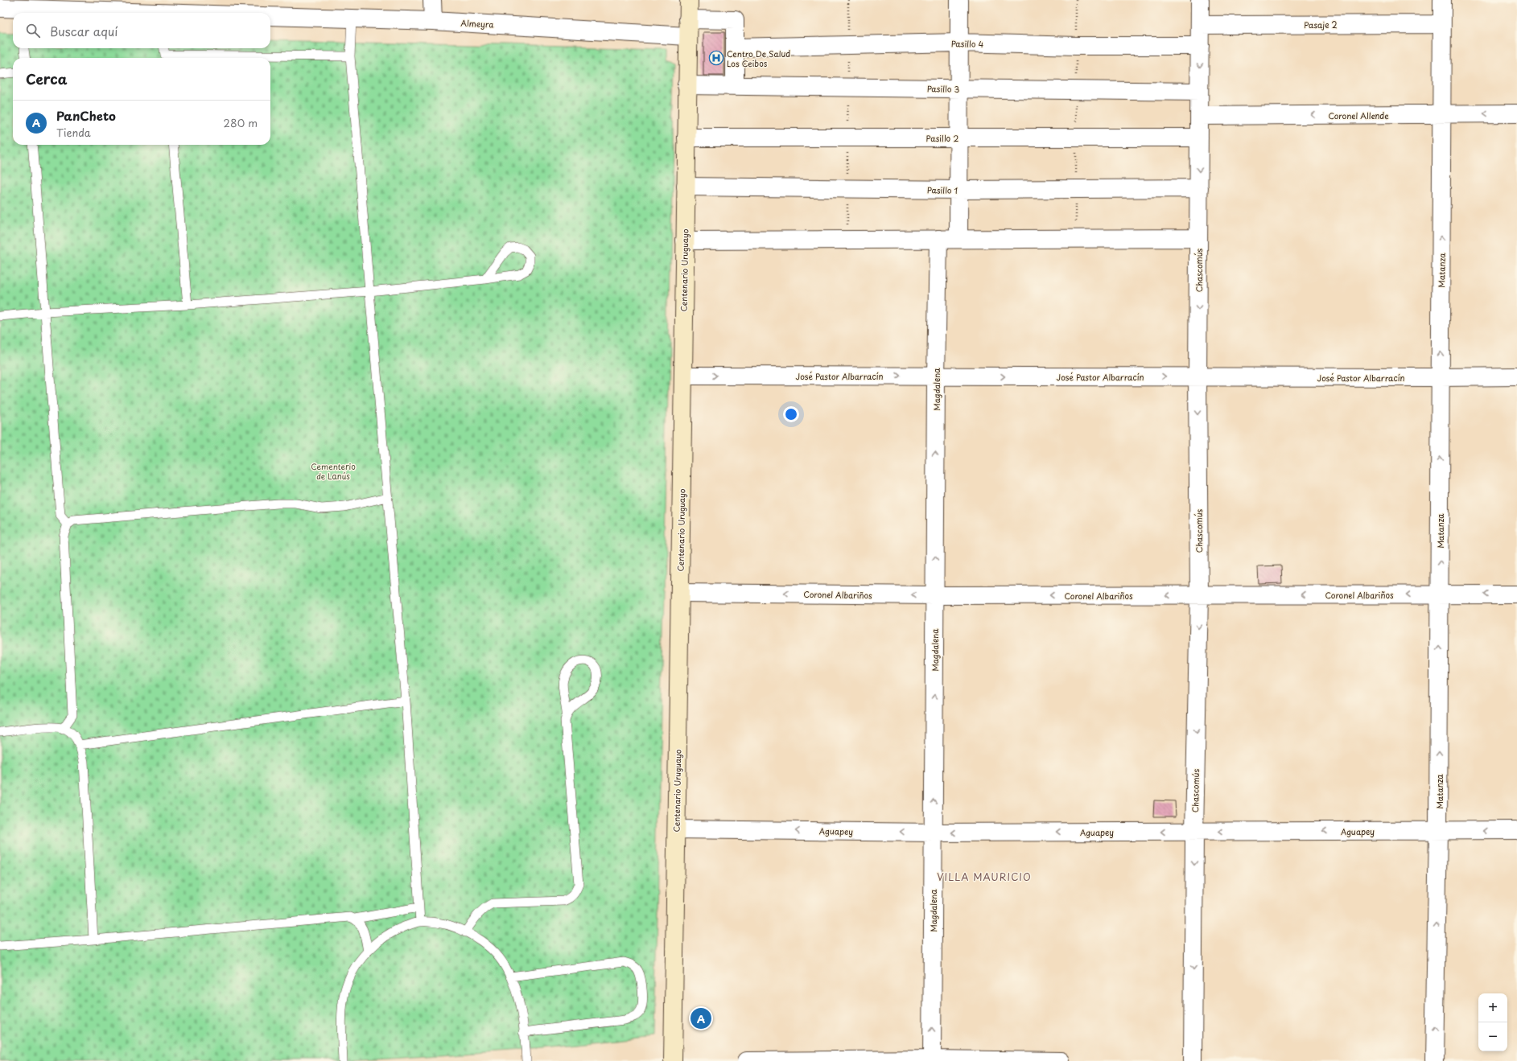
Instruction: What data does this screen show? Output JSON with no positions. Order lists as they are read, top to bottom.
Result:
{
  "streets": {
    "main road": ["Centenario Uruguayo"],
    "street": [
      "Almeyra",
      "Pasaje 2",
      "Pasillo 4",
      "Pasillo 3",
      "Coronel Allende",
      "Pasillo 2",
      "Pasillo 1",
      "Chascomús",
      "Matanza",
      "José Pastor Albarracín",
      "Magdalena",
      "Coronel Albariños",
      "Aguapey"
    ]
  },
  "crossings": [
    ["Almeyra", "Pasillo 4"],
    ["Almeyra", "Centenario Uruguayo"],
    ["Pasaje 2", "Chascomús"],
    ["Pasaje 2", "Matanza"],
    ["Pasillo 4", "Chascomús"],
    ["Pasillo 3", "Centenario Uruguayo"],
    ["Pasillo 3", "Chascomús"],
    ["Coronel Allende", "Chascomús"],
    ["Coronel Allende", "Matanza"],
    ["Pasillo 2", "Centenario Uruguayo"],
    ["Pasillo 2", "Chascomús"],
    ["Pasillo 1", "Centenario Uruguayo"],
    ["Pasillo 1", "Chascomús"],
    ["Centenario Uruguayo", "José Pastor Albarracín"],
    ["Centenario Uruguayo", "Coronel Albariños"],
    ["Centenario Uruguayo", "Aguapey"],
    ["Chascomús", "José Pastor Albarracín"],
    ["Chascomús", "Coronel Albariños"],
    ["Chascomús", "Aguapey"],
    ["Matanza", "José Pastor Albarracín"],
    ["Matanza", "Coronel Albariños"],
    ["Matanza", "Aguapey"],
    ["José Pastor Albarracín", "Magdalena"],
    ["Magdalena", "Coronel Albariños"],
    ["Magdalena", "Aguapey"]
  ],
  "one_way": [
    "Coronel Allende",
    "Chascomús",
    "Matanza",
    "Magdalena",
    "Coronel Albariños",
    "Aguapey"
  ],
  "districts": ["VILLA MAURICIO"],
  "parks": ["Cementerio de Lanús"],
  "places": {
    "hospital": ["Centro De Salud Los Ceibos"]
  },
  "page": {
    "search": "Buscar aquí",
    "heading": "Cerca",
    "list": [
      {
        "mark": "A",
        "name": "PanCheto",
        "note": "Tienda",
        "value": "280 m"
      }
    ],
    "map_buttons": ["+", "−"],
    "pins": "A"
  }
}
